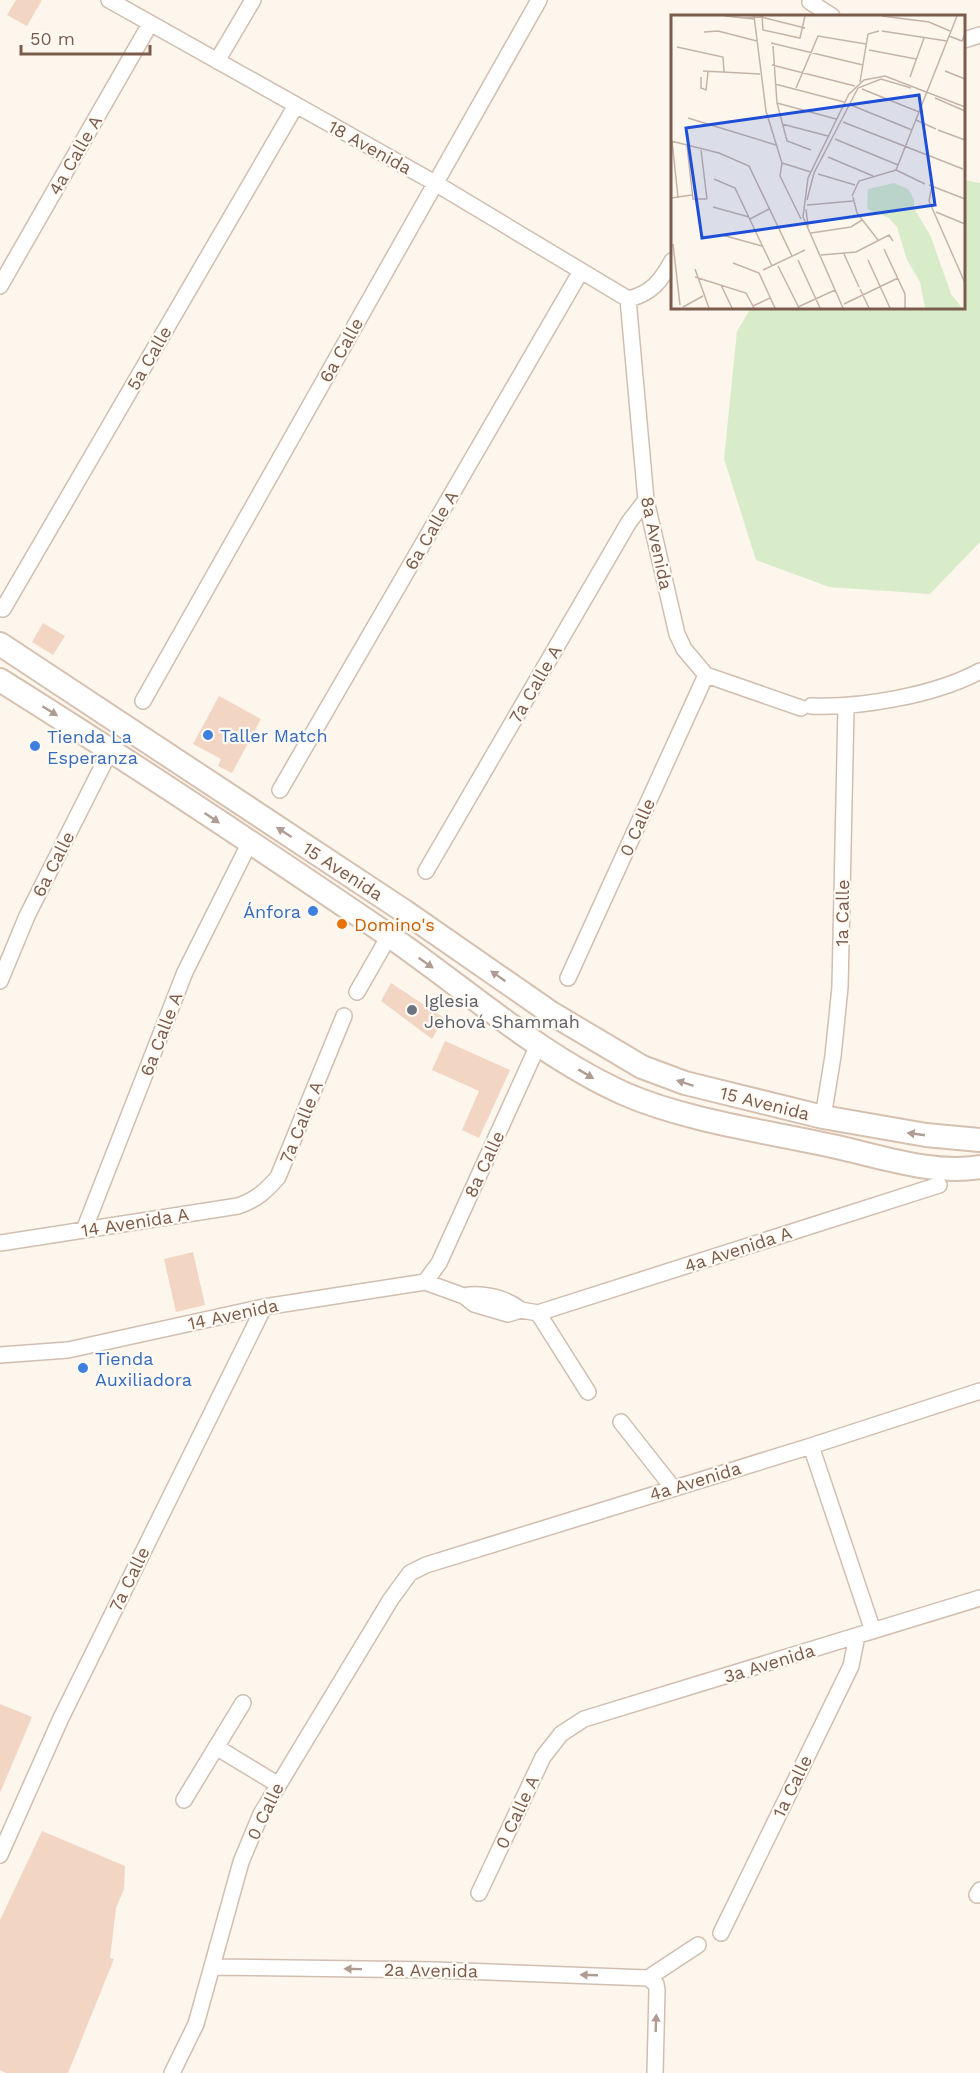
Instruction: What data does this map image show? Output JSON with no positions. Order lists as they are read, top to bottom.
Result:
{
  "streets": {
    "main road": ["15 Avenida"],
    "street": [
      "18 Avenida",
      "4a Calle A",
      "6a Calle",
      "5a Calle",
      "6a Calle A",
      "8a Avenida",
      "7a Calle A",
      "0 Calle",
      "1a Calle",
      "8a Calle",
      "14 Avenida A",
      "4a Avenida A",
      "14 Avenida",
      "4a Avenida",
      "7a Calle",
      "3a Avenida",
      "0 Calle A",
      "2a Avenida"
    ]
  },
  "crossings": [
    ["18 Avenida", "4a Calle A"],
    ["18 Avenida", "6a Calle"],
    ["18 Avenida", "5a Calle"],
    ["18 Avenida", "6a Calle A"],
    ["18 Avenida", "8a Avenida"],
    ["6a Calle", "15 Avenida"],
    ["6a Calle A", "15 Avenida"],
    ["6a Calle A", "14 Avenida A"],
    ["8a Avenida", "7a Calle A"],
    ["8a Avenida", "0 Calle"],
    ["7a Calle A", "14 Avenida A"],
    ["0 Calle", "4a Avenida"],
    ["0 Calle", "2a Avenida"],
    ["15 Avenida", "1a Calle"],
    ["15 Avenida", "8a Calle"],
    ["1a Calle", "3a Avenida"],
    ["8a Calle", "14 Avenida"],
    ["4a Avenida A", "14 Avenida"],
    ["14 Avenida", "7a Calle"],
    ["3a Avenida", "0 Calle A"]
  ],
  "one_way": ["2a Avenida"],
  "places": [
    "Taller Match",
    "Tienda La Esperanza",
    "Ánfora",
    "Domino's",
    "Iglesia Jehová Shammah",
    "Tienda Auxiliadora"
  ],
  "scale_bar": "50 m"
}
